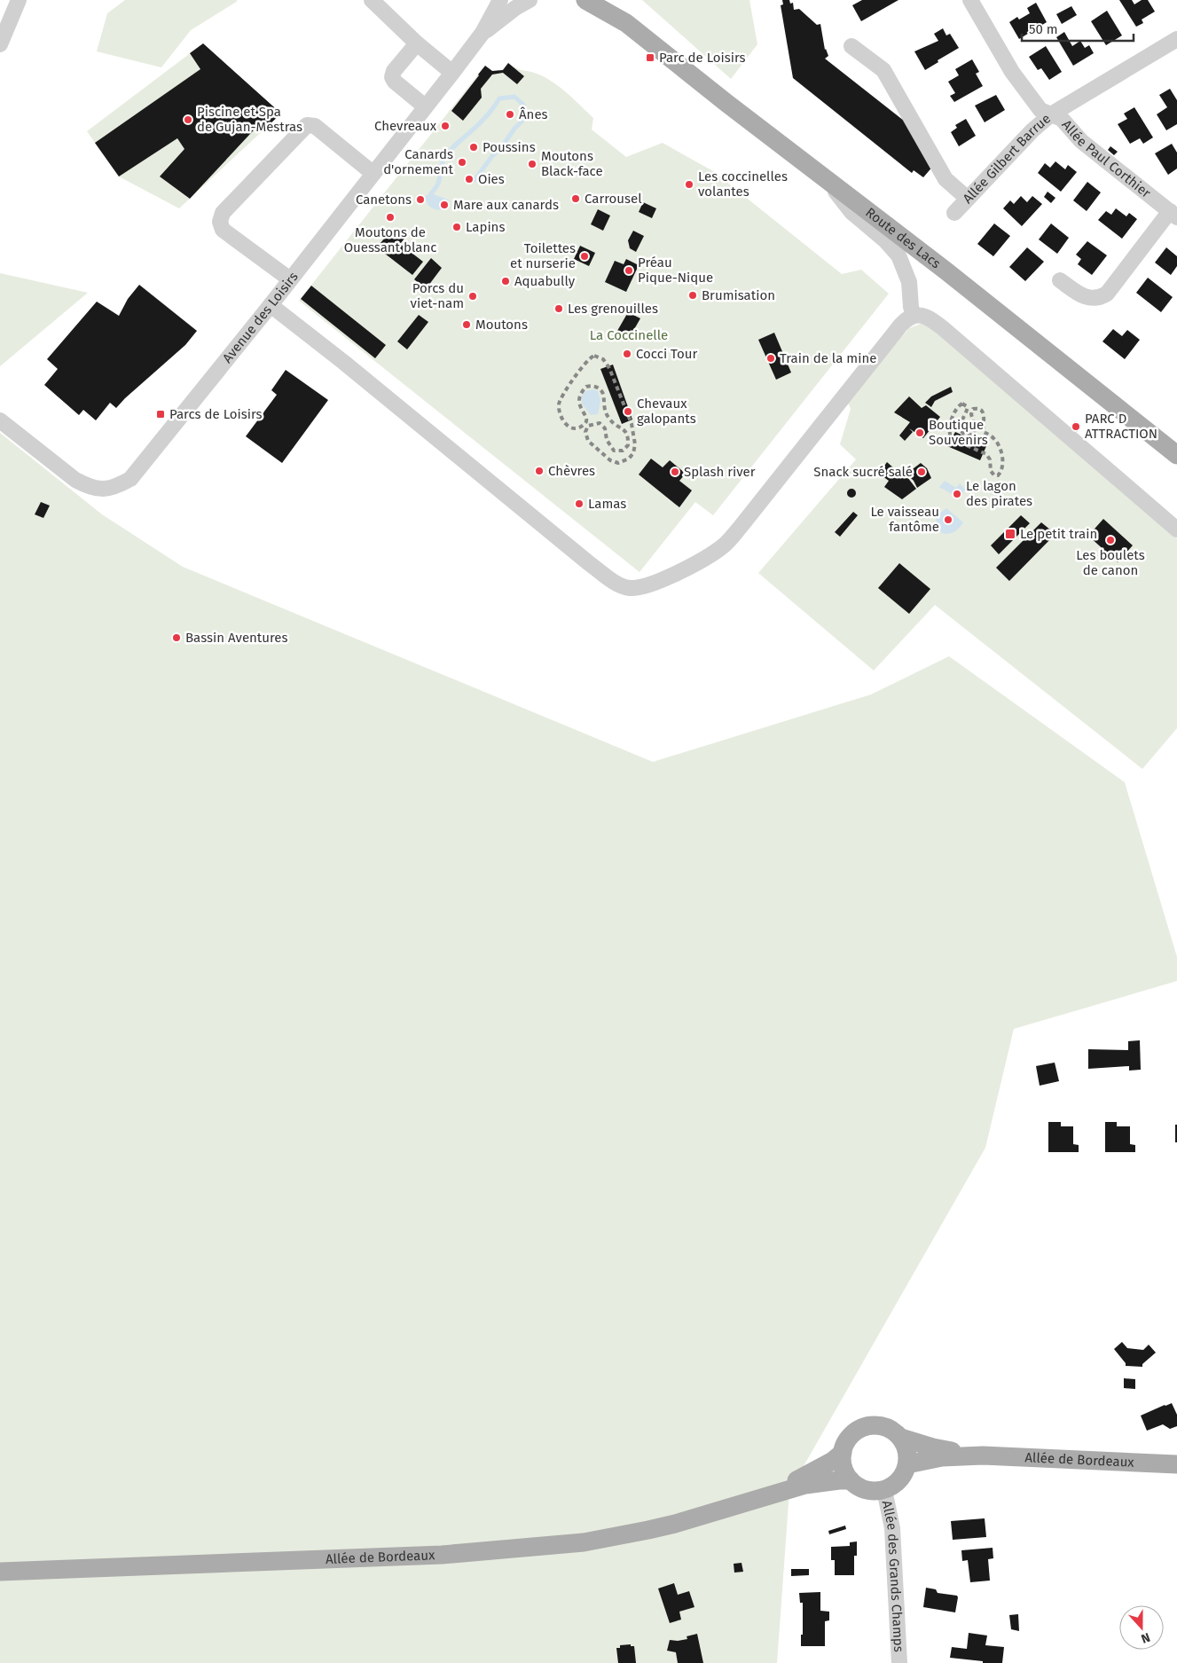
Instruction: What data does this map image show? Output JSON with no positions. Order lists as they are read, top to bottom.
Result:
{
  "streets": {
    "main road": ["Route des Lacs", "Allée de Bordeaux"],
    "street": [
      "Allée Paul Corthier",
      "Allée Gilbert Barrue",
      "Avenue des Loisirs",
      "Allée des Grands Champs"
    ]
  },
  "crossings": [
    ["Allée Paul Corthier", "Allée Gilbert Barrue"],
    ["Allée de Bordeaux", "Allée des Grands Champs"]
  ],
  "parks": ["La Coccinelle"],
  "places": {
    "transit": ["Parc de Loisirs", "Parcs de Loisirs", "Le petit train"],
    "other": [
      "Ânes",
      "Piscine et Spa de Gujan-Mestras",
      "Chevreaux",
      "Poussins",
      "Canards d'ornement",
      "Moutons Black-face",
      "Oies",
      "Les coccinelles volantes",
      "Carrousel",
      "Canetons",
      "Mare aux canards",
      "Moutons de Ouessant blanc",
      "Lapins",
      "Toilettes et nurserie",
      "Préau Pique-Nique",
      "Aquabully",
      "Brumisation",
      "Porcs du viet-nam",
      "Les grenouilles",
      "Moutons",
      "Cocci Tour",
      "Train de la mine",
      "Chevaux galopants",
      "PARC D ATTRACTION",
      "Boutique Souvenirs",
      "Chèvres",
      "Splash river",
      "Snack sucré salé",
      "Le lagon des pirates",
      "Lamas",
      "Le vaisseau fantôme",
      "Les boulets de canon",
      "Bassin Aventures"
    ]
  },
  "scale_bar": "50 m",
  "north": "bottom"
}
